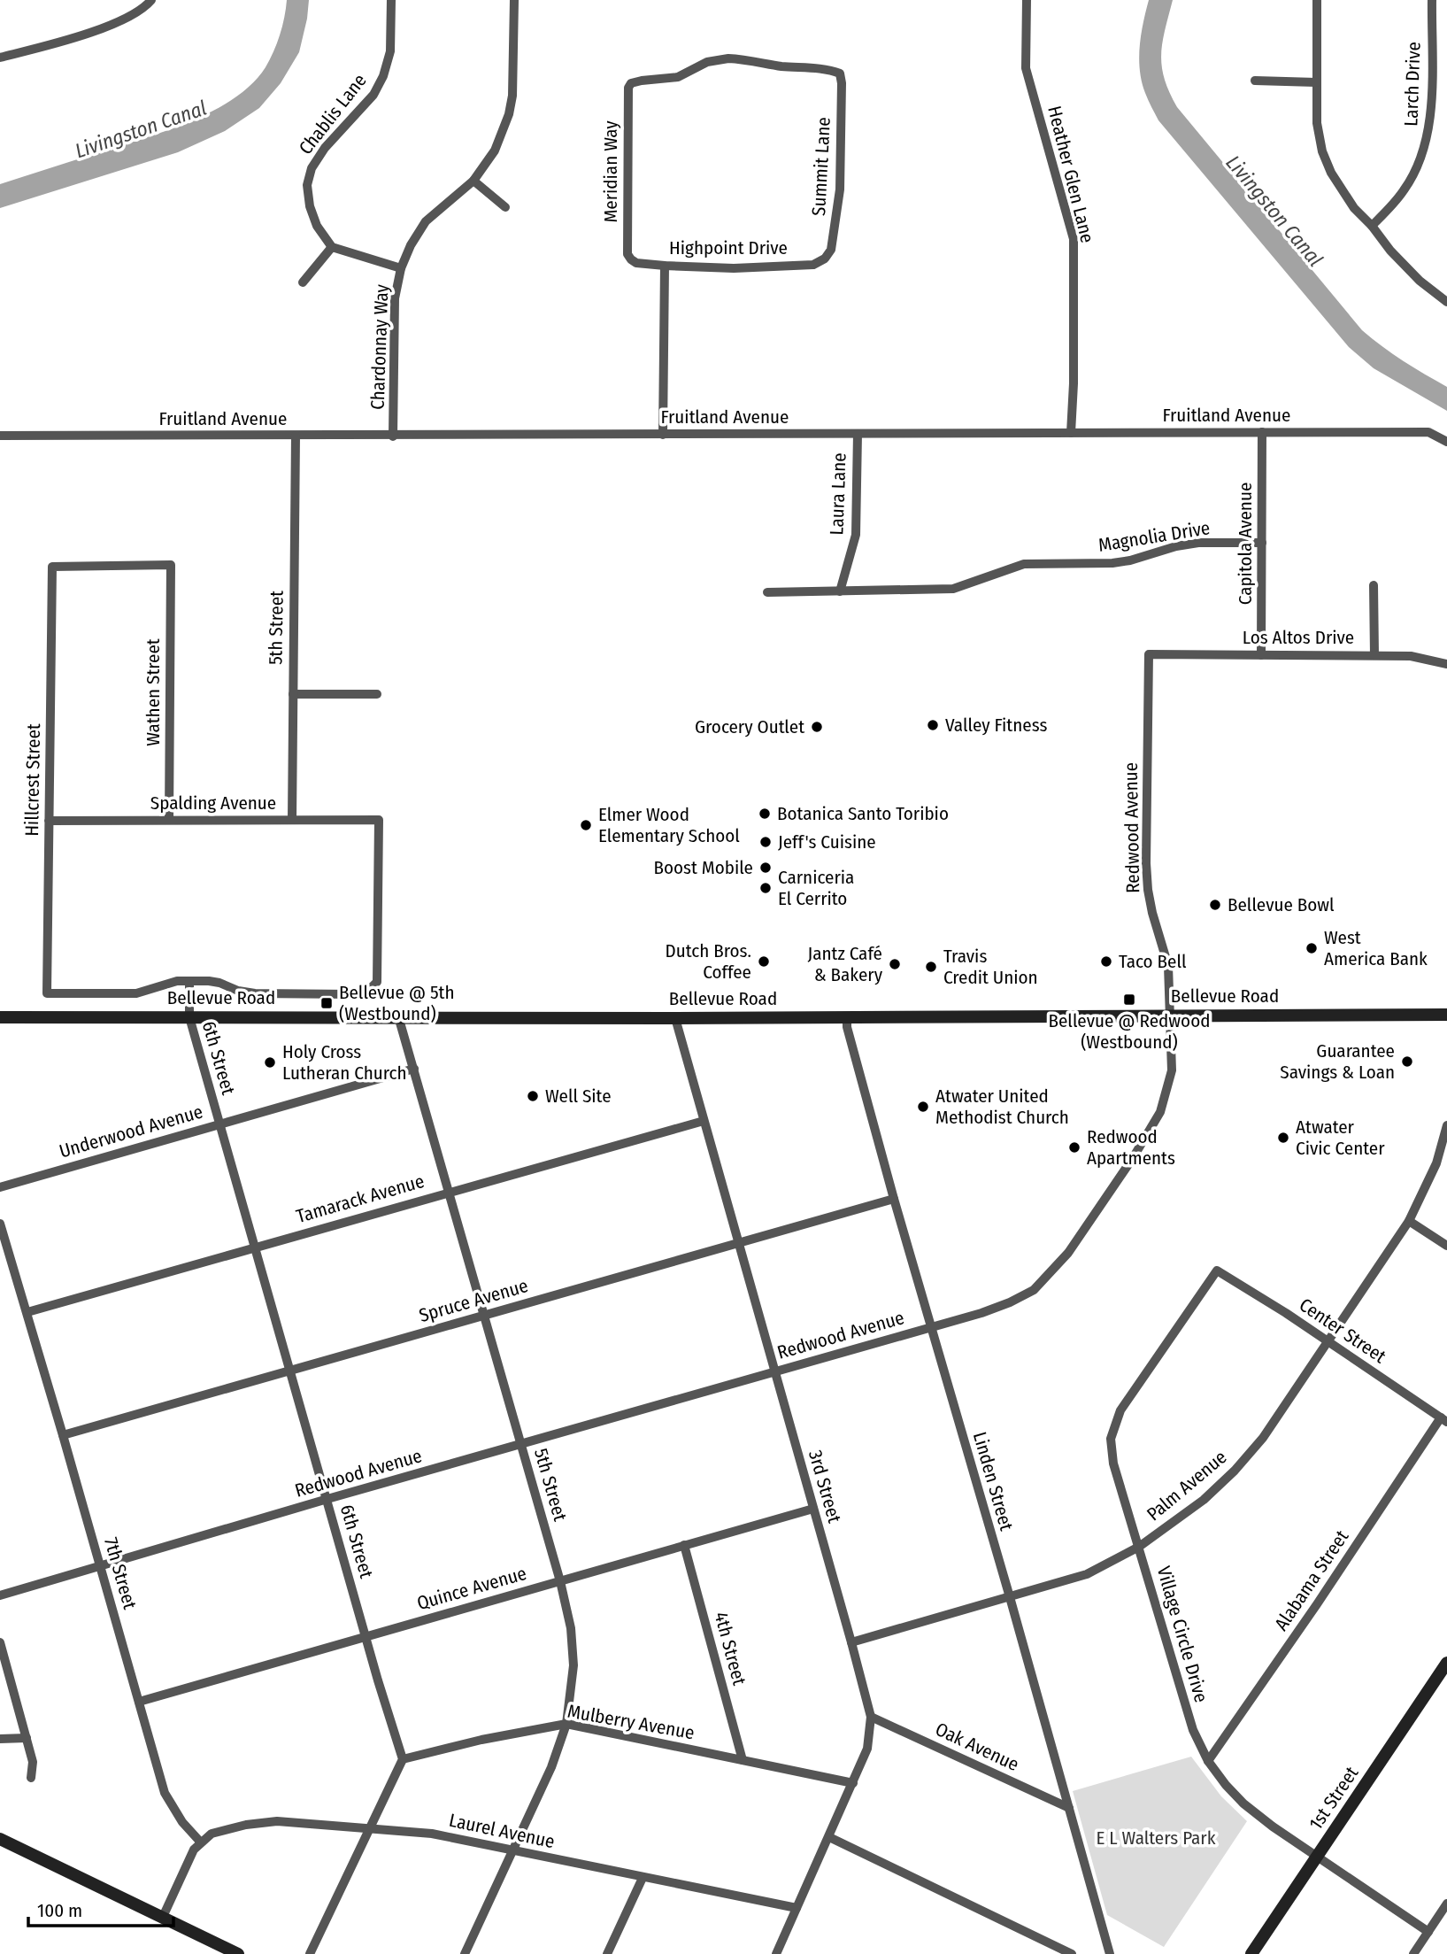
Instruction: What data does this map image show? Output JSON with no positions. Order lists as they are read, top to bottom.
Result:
{
  "streets": {
    "main road": ["Bellevue Road", "1st Street"],
    "street": [
      "Larch Drive",
      "Chablis Lane",
      "Summit Lane",
      "Meridian Way",
      "Heather Glen Lane",
      "Highpoint Drive",
      "Chardonnay Way",
      "Fruitland Avenue",
      "Laura Lane",
      "Magnolia Drive",
      "Capitola Avenue",
      "5th Street",
      "Los Altos Drive",
      "Wathen Street",
      "Hillcrest Street",
      "Spalding Avenue",
      "Redwood Avenue",
      "6th Street",
      "Underwood Avenue",
      "Tamarack Avenue",
      "Spruce Avenue",
      "Center Street",
      "Linden Street",
      "Palm Avenue",
      "3rd Street",
      "7th Street",
      "Alabama Street",
      "Quince Avenue",
      "Village Circle Drive",
      "4th Street",
      "Mulberry Avenue",
      "Oak Avenue",
      "Laurel Avenue"
    ]
  },
  "crossings": [
    ["Summit Lane", "Meridian Way"],
    ["Summit Lane", "Highpoint Drive"],
    ["Meridian Way", "Highpoint Drive"],
    ["Heather Glen Lane", "Fruitland Avenue"],
    ["Chardonnay Way", "Fruitland Avenue"],
    ["Fruitland Avenue", "Laura Lane"],
    ["Fruitland Avenue", "Capitola Avenue"],
    ["Fruitland Avenue", "5th Street"],
    ["Laura Lane", "Magnolia Drive"],
    ["Magnolia Drive", "Capitola Avenue"],
    ["Capitola Avenue", "Los Altos Drive"],
    ["5th Street", "Spalding Avenue"],
    ["5th Street", "Redwood Avenue"],
    ["5th Street", "Bellevue Road"],
    ["5th Street", "Underwood Avenue"],
    ["5th Street", "Tamarack Avenue"],
    ["5th Street", "Spruce Avenue"],
    ["5th Street", "Quince Avenue"],
    ["5th Street", "Mulberry Avenue"],
    ["5th Street", "Laurel Avenue"],
    ["Los Altos Drive", "Redwood Avenue"],
    ["Wathen Street", "Hillcrest Street"],
    ["Wathen Street", "Spalding Avenue"],
    ["Hillcrest Street", "Spalding Avenue"],
    ["Hillcrest Street", "6th Street"],
    ["Spalding Avenue", "6th Street"],
    ["Redwood Avenue", "Bellevue Road"],
    ["Redwood Avenue", "6th Street"],
    ["Redwood Avenue", "Linden Street"],
    ["Redwood Avenue", "3rd Street"],
    ["Redwood Avenue", "7th Street"],
    ["Bellevue Road", "6th Street"],
    ["Bellevue Road", "Linden Street"],
    ["Bellevue Road", "3rd Street"],
    ["6th Street", "Underwood Avenue"],
    ["6th Street", "Tamarack Avenue"],
    ["6th Street", "Spruce Avenue"],
    ["6th Street", "Quince Avenue"],
    ["6th Street", "Mulberry Avenue"],
    ["Tamarack Avenue", "3rd Street"],
    ["Tamarack Avenue", "7th Street"],
    ["Spruce Avenue", "Linden Street"],
    ["Spruce Avenue", "3rd Street"],
    ["Spruce Avenue", "7th Street"],
    ["Center Street", "Palm Avenue"],
    ["Center Street", "Alabama Street"],
    ["Center Street", "Village Circle Drive"],
    ["Linden Street", "Palm Avenue"],
    ["Linden Street", "Oak Avenue"],
    ["Palm Avenue", "3rd Street"],
    ["Palm Avenue", "Village Circle Drive"],
    ["3rd Street", "Quince Avenue"],
    ["3rd Street", "Mulberry Avenue"],
    ["3rd Street", "Oak Avenue"],
    ["3rd Street", "Laurel Avenue"],
    ["7th Street", "Quince Avenue"],
    ["7th Street", "Laurel Avenue"],
    ["Alabama Street", "Village Circle Drive"],
    ["Quince Avenue", "4th Street"],
    ["Village Circle Drive", "1st Street"],
    ["4th Street", "Mulberry Avenue"]
  ],
  "water": ["Livingston Canal"],
  "parks": ["E L Walters Park"],
  "places": {
    "other": [
      "Valley Fitness",
      "Grocery Outlet",
      "Botanica Santo Toribio",
      "Elmer Wood Elementary School",
      "Jeff's Cuisine",
      "Boost Mobile",
      "Carniceria El Cerrito",
      "Bellevue Bowl",
      "West America Bank",
      "Dutch Bros. Coffee",
      "Taco Bell",
      "Jantz Café & Bakery",
      "Travis Credit Union",
      "Guarantee Savings & Loan",
      "Holy Cross Lutheran Church",
      "Well Site",
      "Atwater United Methodist Church",
      "Atwater Civic Center",
      "Redwood Apartments"
    ],
    "transit": ["Bellevue @ Redwood (Westbound)", "Bellevue @ 5th (Westbound)"]
  },
  "scale_bar": "100 m"
}
